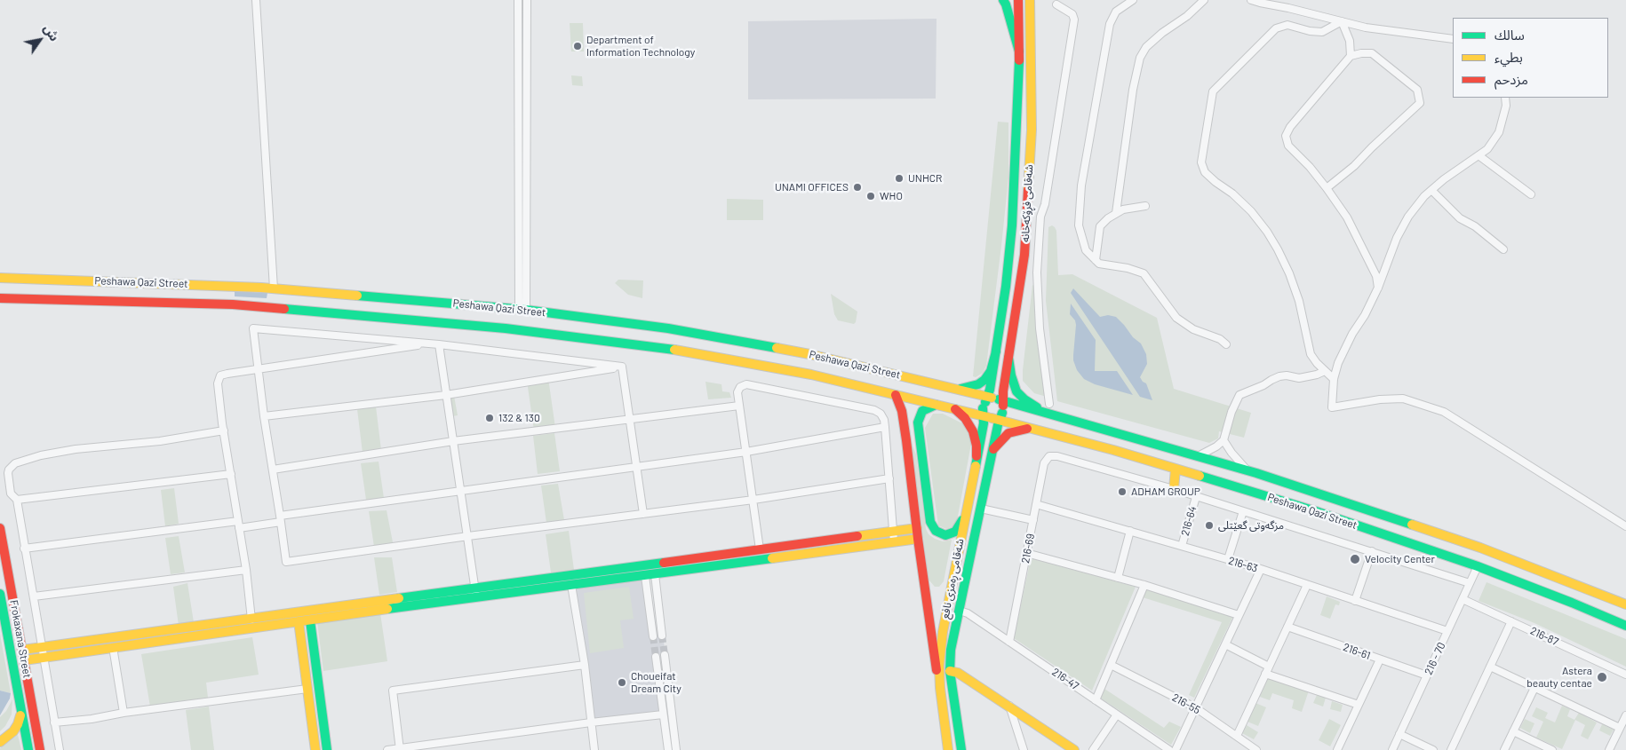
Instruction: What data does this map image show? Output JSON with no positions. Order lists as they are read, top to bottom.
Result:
{
  "streets": {
    "main road": [
      "شەقامی فڕۆکەخانە",
      "Peshawa Qazi Street",
      "شەقامی ڕەمزی نافع",
      "Frokaxana Street"
    ],
    "street": [
      "216-64",
      "216-69",
      "216-63",
      "216-87",
      "216-61",
      "216 - 70",
      "216-47",
      "216-55"
    ]
  },
  "crossings": [
    ["شەقامی فڕۆکەخانە", "Peshawa Qazi Street"],
    ["شەقامی فڕۆکەخانە", "شەقامی ڕەمزی نافع"],
    ["Peshawa Qazi Street", "شەقامی ڕەمزی نافع"],
    ["Peshawa Qazi Street", "216 - 70"],
    ["216-64", "216-63"],
    ["216-69", "216-63"],
    ["216-69", "216-47"],
    ["216-63", "216 - 70"],
    ["شەقامی ڕەمزی نافع", "216-47"],
    ["216-87", "216 - 70"],
    ["216-61", "216 - 70"]
  ],
  "places": [
    "Department of Information Technology",
    "UNHCR",
    "UNAMI OFFICES",
    "WHO",
    "132 & 130",
    "ADHAM GROUP",
    "مزگەوتی گعێتلی",
    "Velocity Center",
    "Astera beauty centae",
    "Choueifat Dream City"
  ],
  "legend": ["سالك", "بطيء", "مزدحم"],
  "north": "top right"
}
